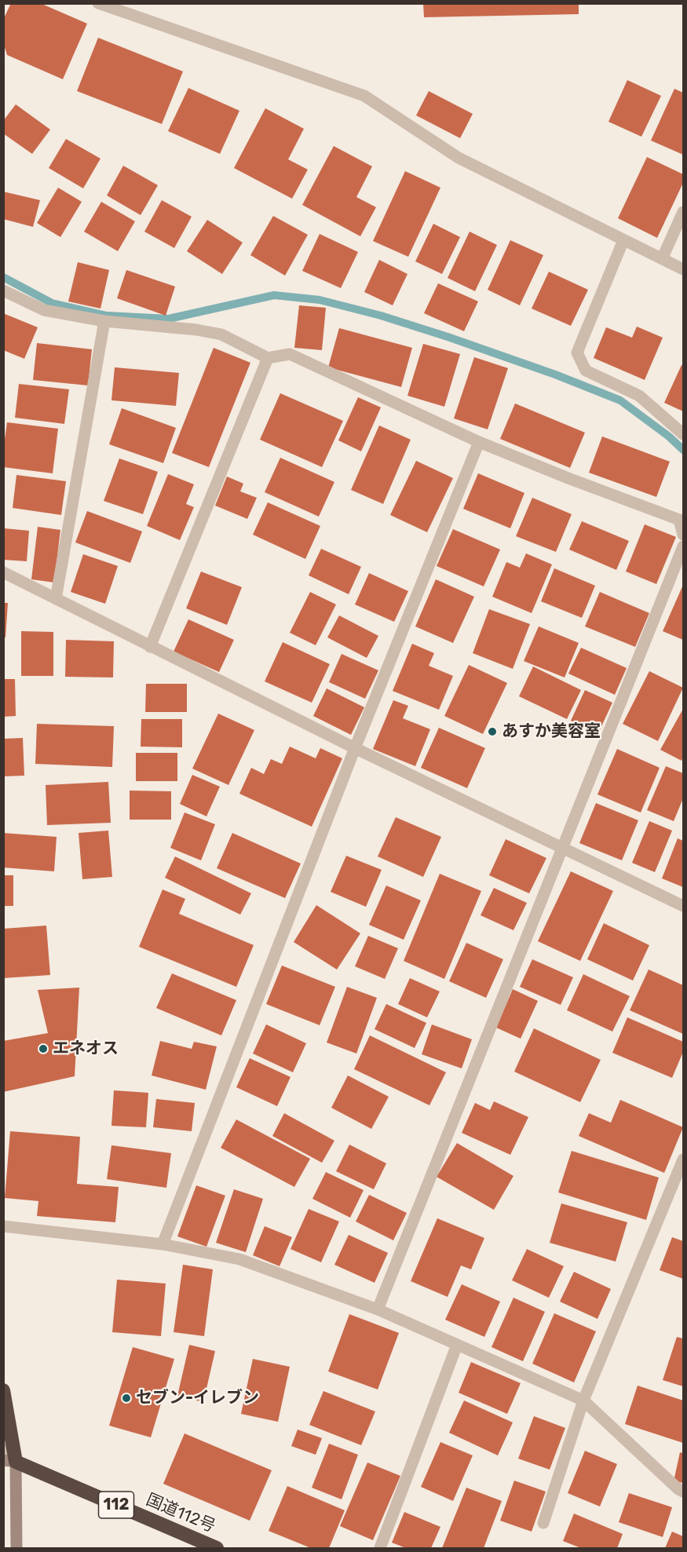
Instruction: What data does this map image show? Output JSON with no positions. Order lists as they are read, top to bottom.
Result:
{
  "streets": {
    "highway": ["112", "国道112号"]
  },
  "places": ["あすか美容室", "エネオス", "セブン-イレブン"]
}
